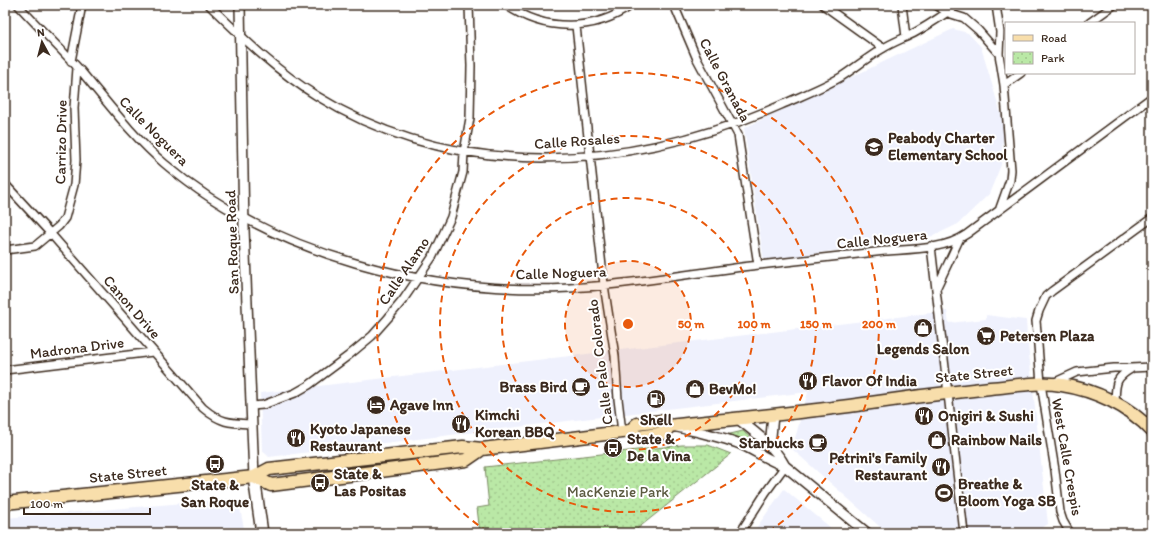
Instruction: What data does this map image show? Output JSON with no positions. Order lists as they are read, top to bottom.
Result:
{
  "streets": {
    "main road": ["State Street"],
    "street": [
      "Calle Granada",
      "Calle Noguera",
      "Calle Rosales",
      "Carrizo Drive",
      "San Roque Road",
      "Calle Alamo",
      "Canon Drive",
      "Madrona Drive",
      "Calle Palo Colorado",
      "West Calle Crespis"
    ]
  },
  "crossings": [
    ["Calle Granada", "Calle Noguera"],
    ["Calle Granada", "Calle Rosales"],
    ["Calle Noguera", "Carrizo Drive"],
    ["Calle Noguera", "San Roque Road"],
    ["Calle Noguera", "Calle Alamo"],
    ["Calle Noguera", "Calle Palo Colorado"],
    ["Calle Rosales", "San Roque Road"],
    ["Calle Rosales", "Calle Alamo"],
    ["Calle Rosales", "Calle Palo Colorado"],
    ["Carrizo Drive", "Canon Drive"],
    ["San Roque Road", "Calle Alamo"],
    ["San Roque Road", "Canon Drive"],
    ["San Roque Road", "State Street"],
    ["Canon Drive", "Madrona Drive"],
    ["Calle Palo Colorado", "State Street"],
    ["State Street", "West Calle Crespis"]
  ],
  "parks": ["MacKenzie Park"],
  "places": {
    "school or university": ["Peabody Charter Elementary School"],
    "shop": ["Legends Salon", "BevMo!", "Rainbow Nails"],
    "supermarket": ["Petersen Plaza"],
    "restaurant": [
      "Flavor Of India",
      "Onigiri & Sushi",
      "Kimchi Korean BBQ",
      "Kyoto Japanese Restaurant",
      "Petrini's Family Restaurant"
    ],
    "cafe": ["Brass Bird", "Starbucks"],
    "fuel station": ["Shell"],
    "hotel": ["Agave Inn"],
    "bus stop": ["State & De la Vina", "State & San Roque", "State & Las Positas"],
    "sports": ["Breathe & Bloom Yoga SB"]
  },
  "legend": ["Road", "Park"],
  "scale_bar": "100 m",
  "north": "top",
  "rings": [
    "50 m",
    "100 m",
    "150 m",
    "200 m"
  ]
}
